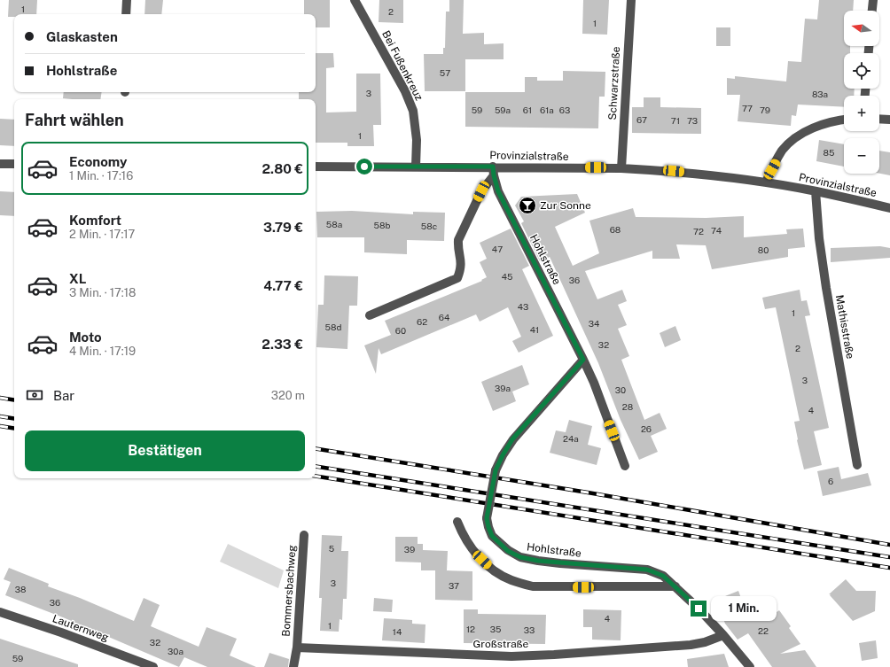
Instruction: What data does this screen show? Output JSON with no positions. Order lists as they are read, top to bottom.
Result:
{
  "streets": {
    "street": [
      "Bei Fußenkreuz",
      "Schwarzstraße",
      "Provinzialstraße",
      "Hohlstraße",
      "Mathisstraße",
      "Bommersbachweg",
      "Lauternweg",
      "Großstraße"
    ]
  },
  "crossings": [
    ["Bei Fußenkreuz", "Provinzialstraße"],
    ["Schwarzstraße", "Provinzialstraße"],
    ["Provinzialstraße", "Hohlstraße"],
    ["Provinzialstraße", "Mathisstraße"],
    ["Hohlstraße", "Großstraße"],
    ["Bommersbachweg", "Großstraße"]
  ],
  "places": {
    "bar": ["Zur Sonne"]
  },
  "house_numbers": [
    "1",
    "2",
    "1",
    "57",
    "3",
    "83a",
    "77",
    "59",
    "59a",
    "61",
    "61a",
    "63",
    "79",
    "67",
    "71",
    "73",
    "1",
    "85",
    "58a",
    "58b",
    "58c",
    "68",
    "74",
    "72",
    "47",
    "80",
    "45",
    "36",
    "43",
    "1",
    "64",
    "62",
    "34",
    "58d",
    "41",
    "60",
    "32",
    "2",
    "3",
    "39a",
    "30",
    "28",
    "4",
    "26",
    "24a",
    "6",
    "5",
    "39",
    "3",
    "37",
    "38",
    "36",
    "4",
    "1",
    "12",
    "35",
    "33",
    "22",
    "14",
    "32",
    "30a",
    "59"
  ],
  "north": "left",
  "page": {
    "map_buttons": ["+", "−"],
    "banner": ["Glaskasten", "Hohlstraße"],
    "heading": "Fahrt wählen",
    "list": [
      {
        "name": "Economy",
        "note": "1 Min. · 17:16",
        "value": "2.80 €"
      },
      {
        "name": "Komfort",
        "note": "2 Min. · 17:17",
        "value": "3.79 €"
      },
      {
        "name": "XL",
        "note": "3 Min. · 17:18",
        "value": "4.77 €"
      },
      {
        "name": "Moto",
        "note": "4 Min. · 17:19",
        "value": "2.33 €"
      }
    ],
    "pay": ["Bar", "320 m"],
    "buttons": "Bestätigen",
    "bubble": "1 Min."
  }
}
